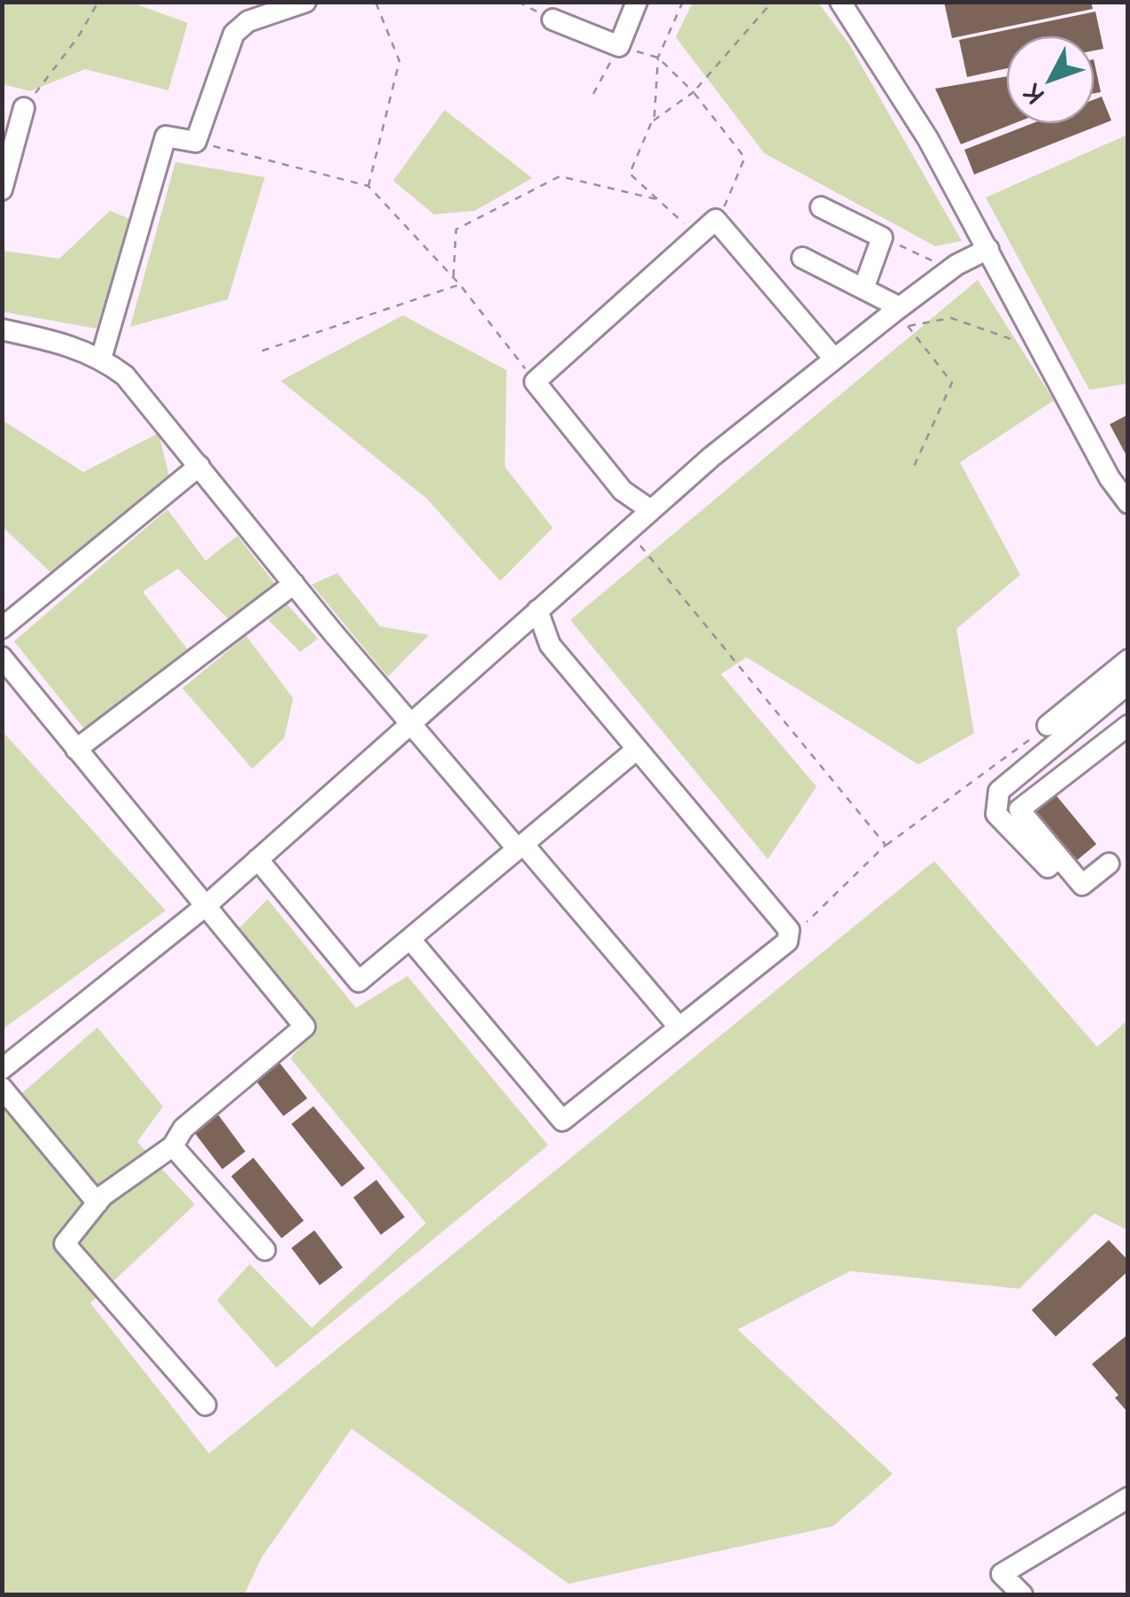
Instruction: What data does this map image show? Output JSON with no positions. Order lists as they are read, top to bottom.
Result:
{
  "north": "bottom left"
}
